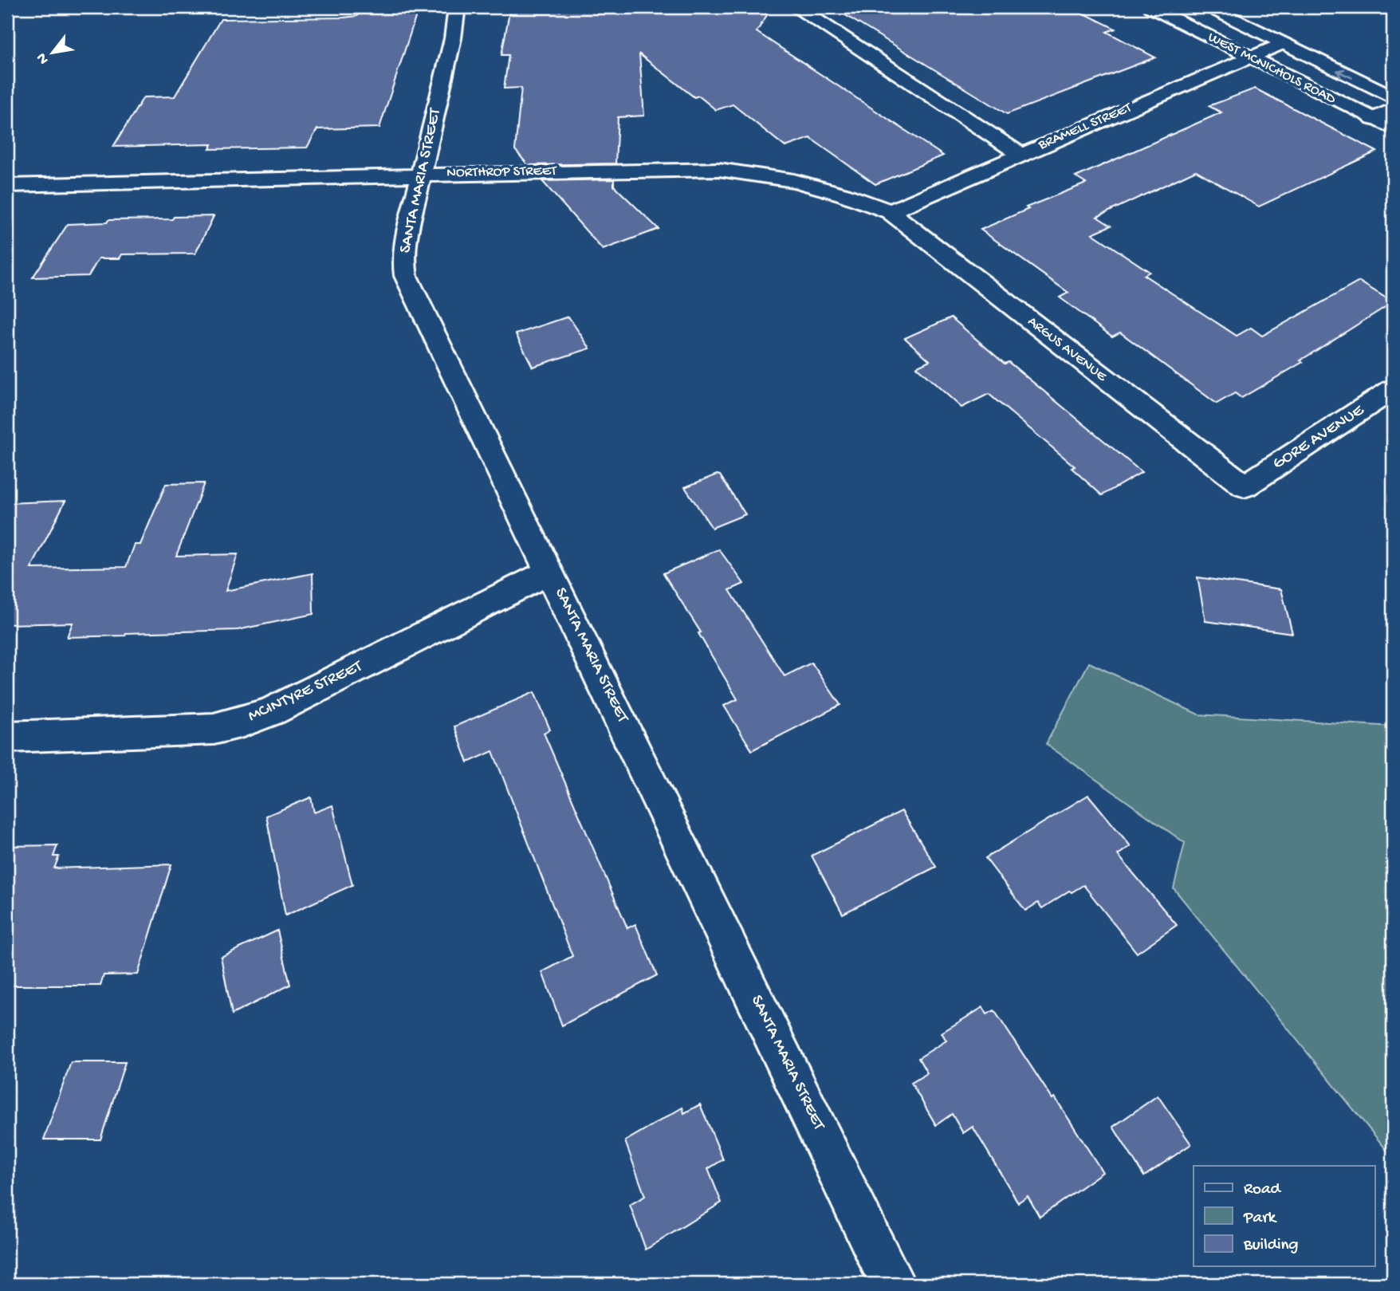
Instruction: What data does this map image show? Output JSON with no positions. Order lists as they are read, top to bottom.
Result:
{
  "streets": {
    "street": [
      "WEST MCNICHOLS ROAD",
      "BRAMELL STREET",
      "NORTHROP STREET",
      "SANTA MARIA STREET",
      "ARGUS AVENUE",
      "GORE AVENUE",
      "MCINTYRE STREET"
    ]
  },
  "crossings": [
    ["WEST MCNICHOLS ROAD", "BRAMELL STREET"],
    ["BRAMELL STREET", "NORTHROP STREET"],
    ["BRAMELL STREET", "ARGUS AVENUE"],
    ["NORTHROP STREET", "SANTA MARIA STREET"],
    ["NORTHROP STREET", "ARGUS AVENUE"],
    ["SANTA MARIA STREET", "MCINTYRE STREET"],
    ["ARGUS AVENUE", "GORE AVENUE"]
  ],
  "legend": ["Road", "Park", "Building"],
  "north": "bottom left"
}
